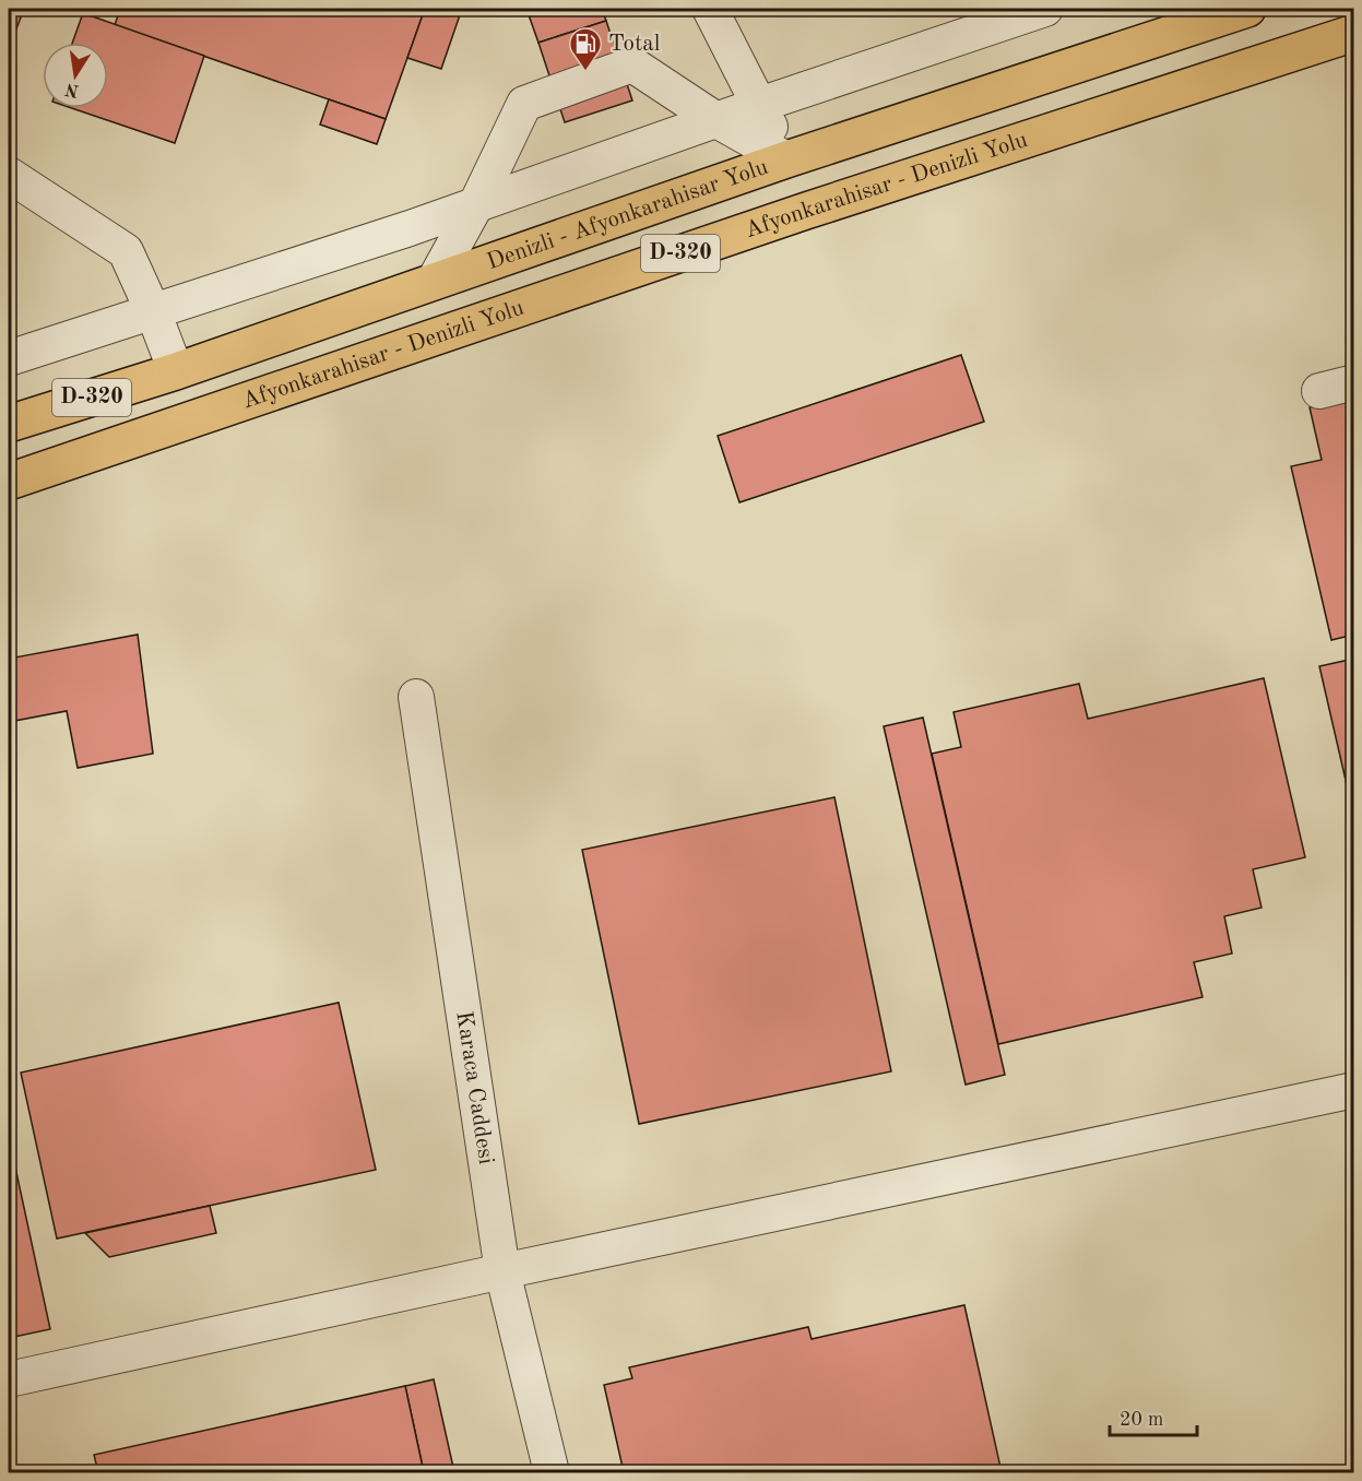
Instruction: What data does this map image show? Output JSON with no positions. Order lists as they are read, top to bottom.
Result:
{
  "streets": {
    "highway": ["Afyonkarahisar - Denizli Yolu", "Denizli - Afyonkarahisar Yolu", "D-320"],
    "street": ["Karaca Caddesi"]
  },
  "places": {
    "fuel station": ["Total"]
  },
  "scale_bar": "20 m",
  "north": "bottom"
}
